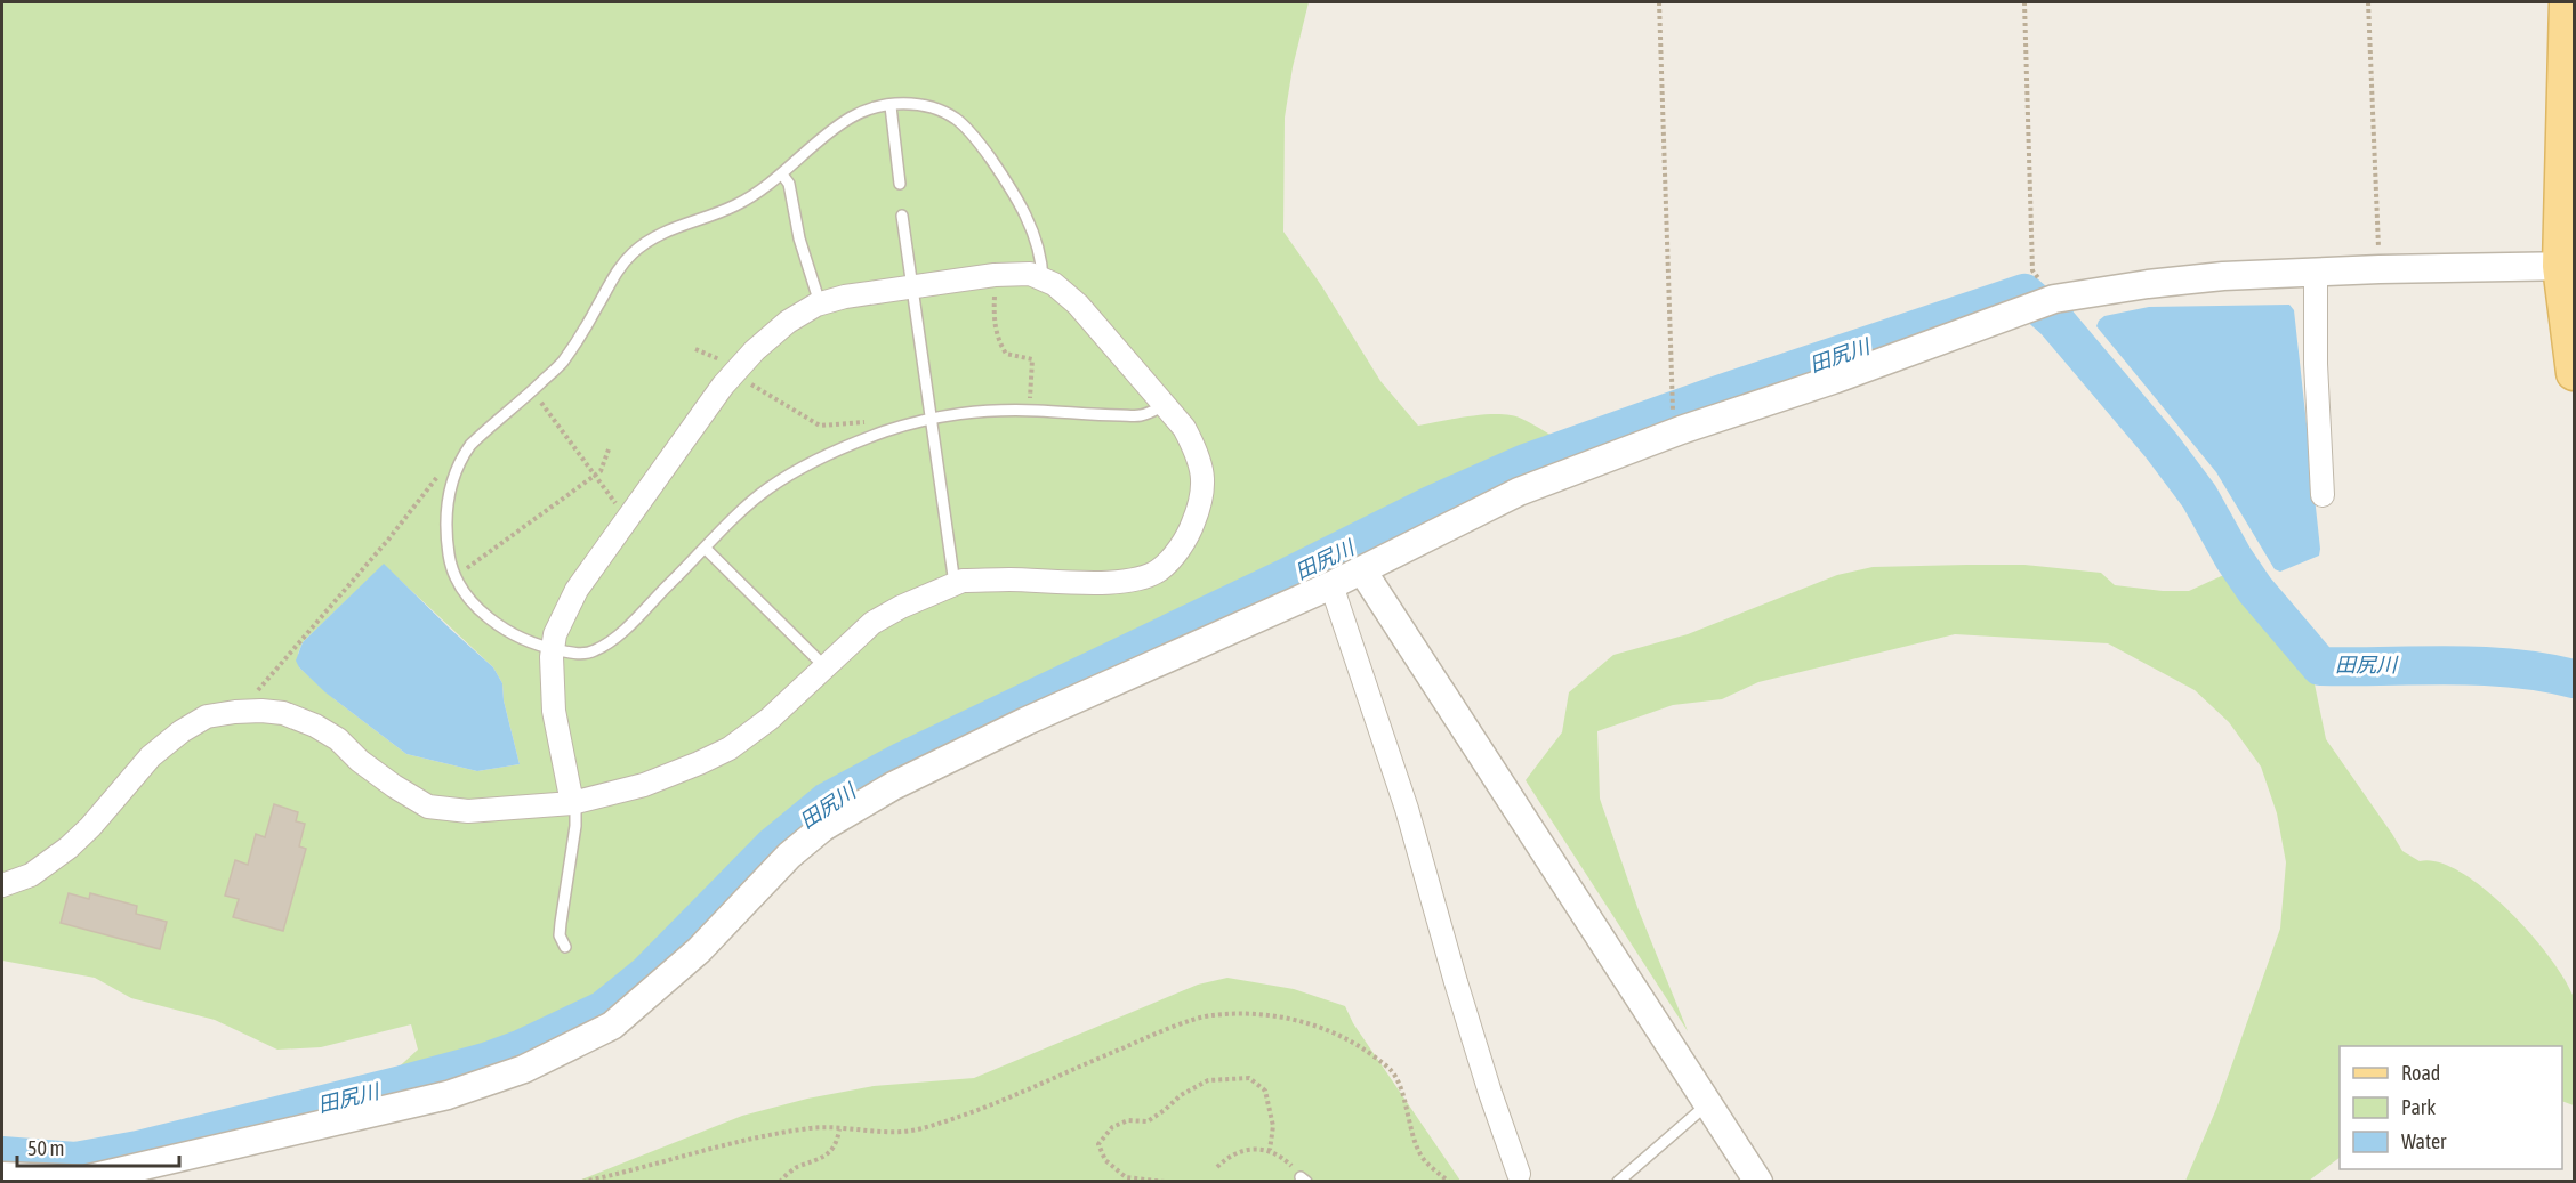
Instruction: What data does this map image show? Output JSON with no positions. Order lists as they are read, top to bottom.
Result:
{
  "water": ["田尻川"],
  "legend": ["Road", "Park", "Water"],
  "scale_bar": "50 m"
}
